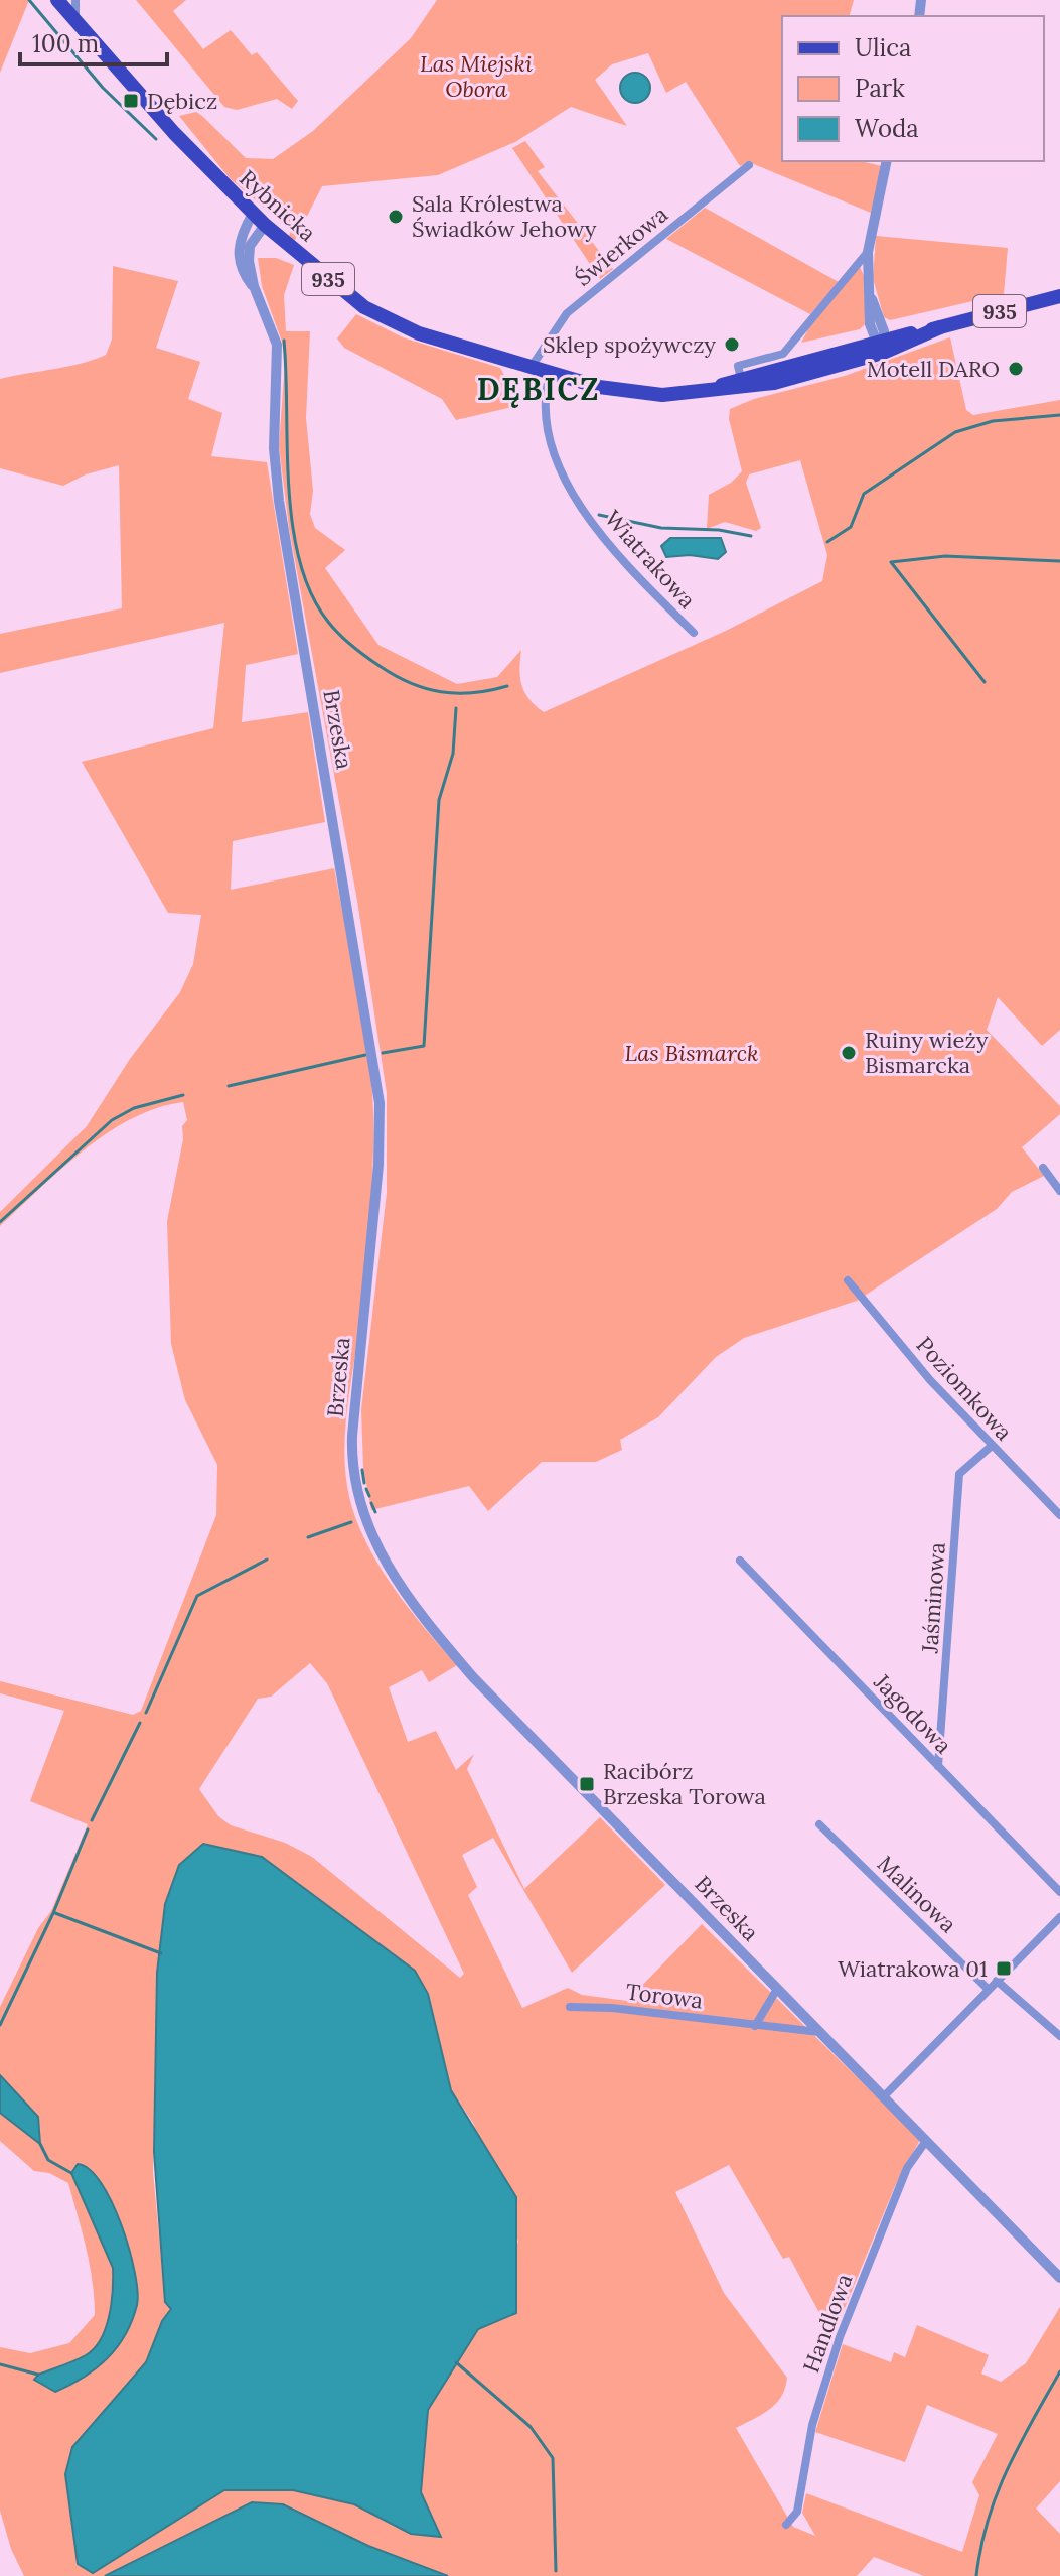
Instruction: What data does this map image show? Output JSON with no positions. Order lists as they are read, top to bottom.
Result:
{
  "streets": {
    "main road": ["Rybnicka", "935"],
    "street": [
      "Świerkowa",
      "Wiatrakowa",
      "Brzeska",
      "Poziomkowa",
      "Jaśminowa",
      "Jagodowa",
      "Malinowa",
      "Torowa",
      "Handlowa"
    ]
  },
  "crossings": [
    ["Rybnicka", "Świerkowa"],
    ["Rybnicka", "Wiatrakowa"],
    ["Rybnicka", "Brzeska"],
    ["Brzeska", "Torowa"],
    ["Brzeska", "Handlowa"],
    ["Poziomkowa", "Jaśminowa"],
    ["Jaśminowa", "Jagodowa"]
  ],
  "districts": ["DĘBICZ"],
  "parks": ["Las Miejski Obora", "Las Bismarck"],
  "places": {
    "transit": ["Dębicz", "Racibórz Brzeska Torowa", "Wiatrakowa 01"],
    "other": [
      "Sala Królestwa Świadków Jehowy",
      "Sklep spożywczy",
      "Motell DARO",
      "Ruiny wieży Bismarcka"
    ]
  },
  "legend": ["Ulica", "Park", "Woda"],
  "scale_bar": "100 m"
}
